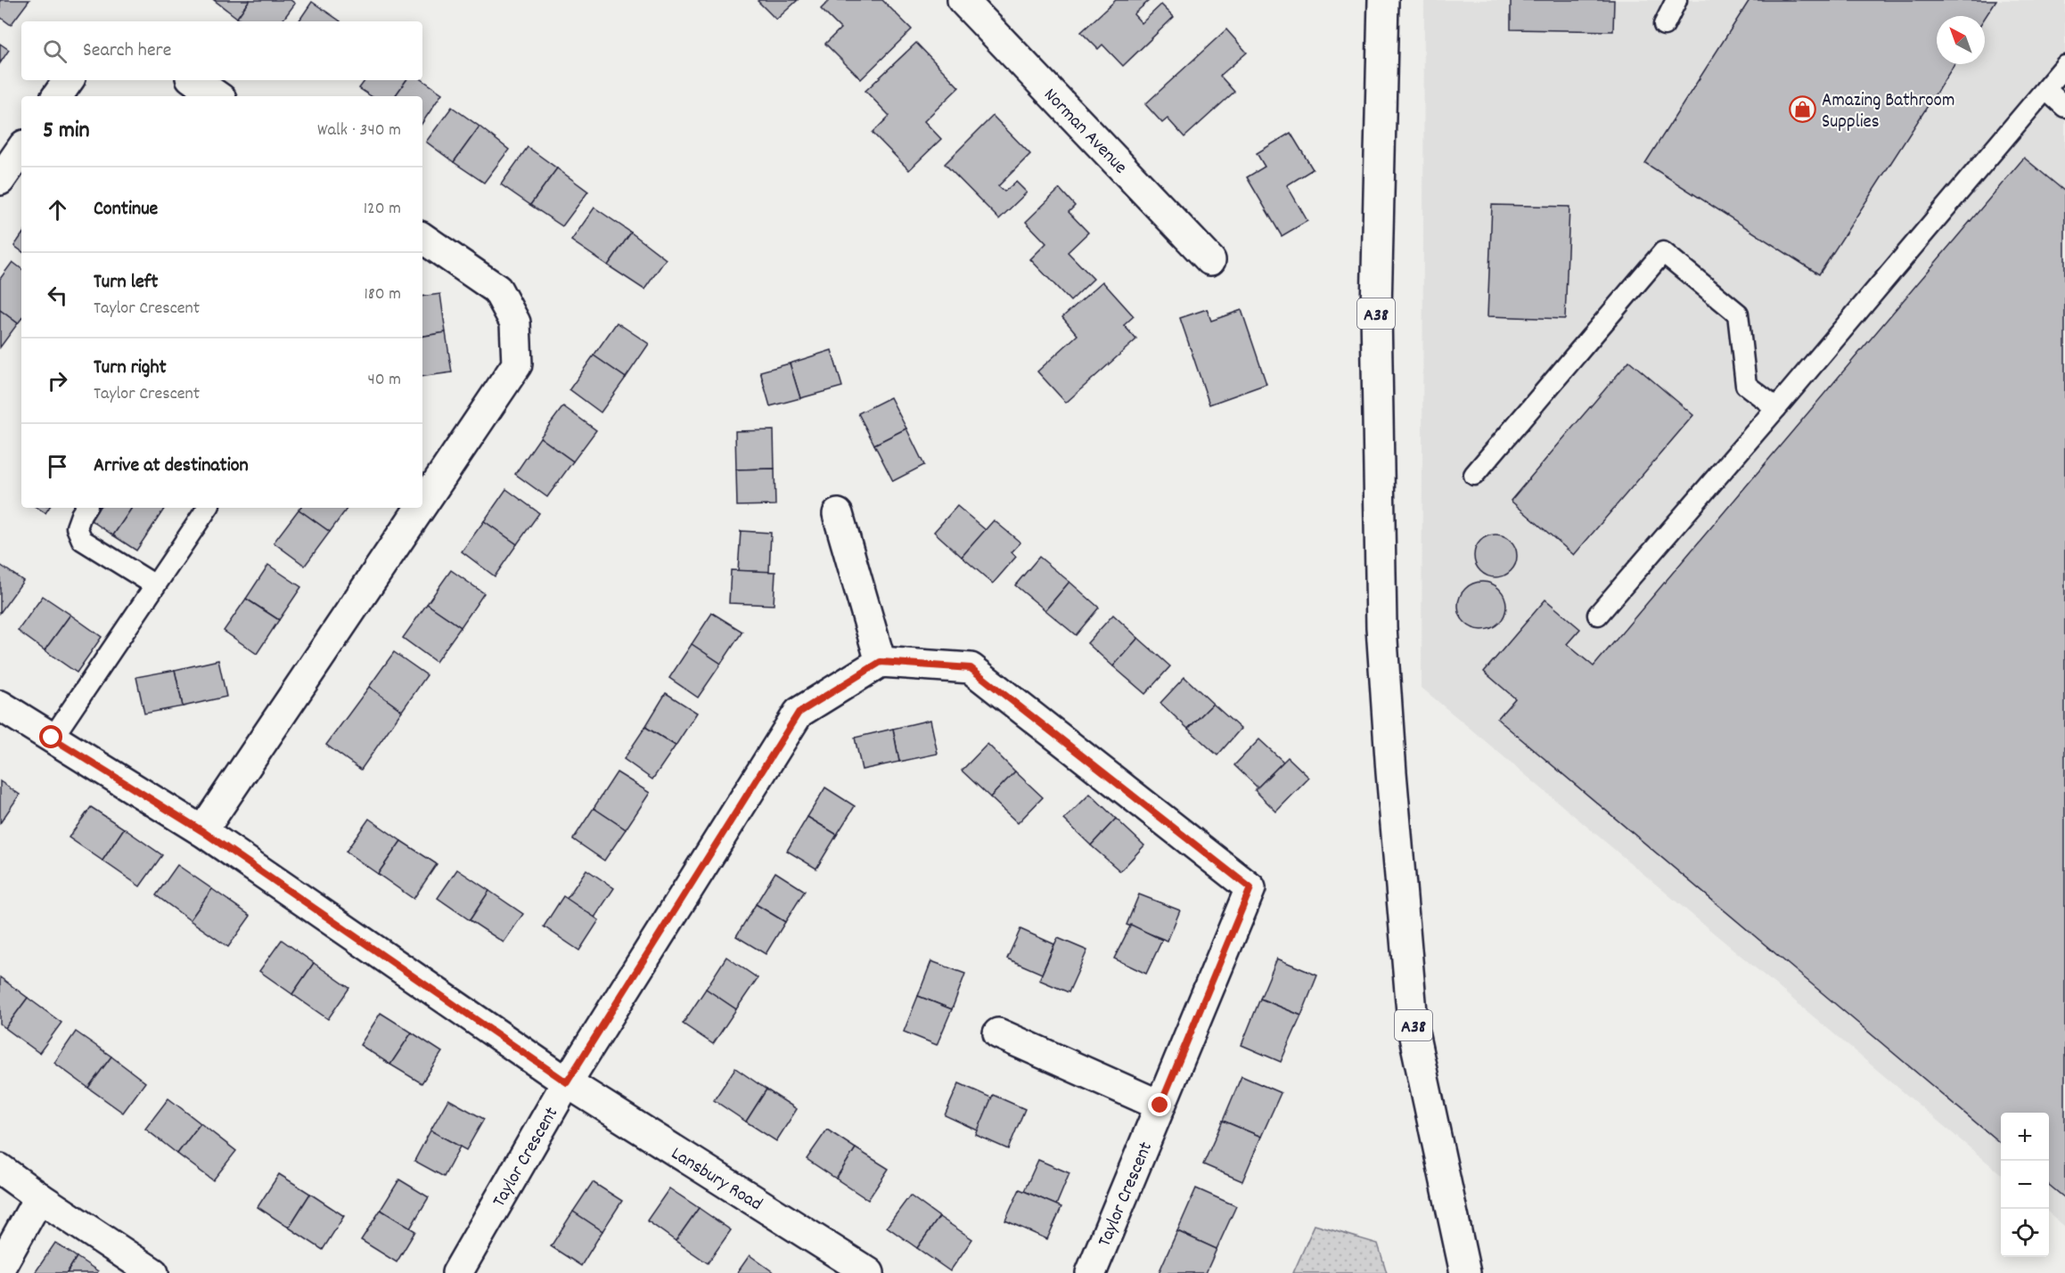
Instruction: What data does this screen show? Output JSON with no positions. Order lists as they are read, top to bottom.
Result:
{
  "streets": {
    "main road": [
      "Norman Avenue",
      "A38",
      "Taylor Crescent",
      "Lansbury Road"
    ]
  },
  "crossings": [
    ["Taylor Crescent", "Lansbury Road"]
  ],
  "places": {
    "shop": ["Amazing Bathroom Supplies"]
  },
  "north": "top left",
  "page": {
    "search": "Search here",
    "heading": ["5 min", "Walk · 340 m"],
    "list": [
      ["Continue", "120 m"],
      ["Turn left", "Taylor Crescent", "180 m"],
      ["Turn right", "Taylor Crescent", "40 m"],
      "Arrive at destination"
    ],
    "map_buttons": ["+", "−"]
  }
}
